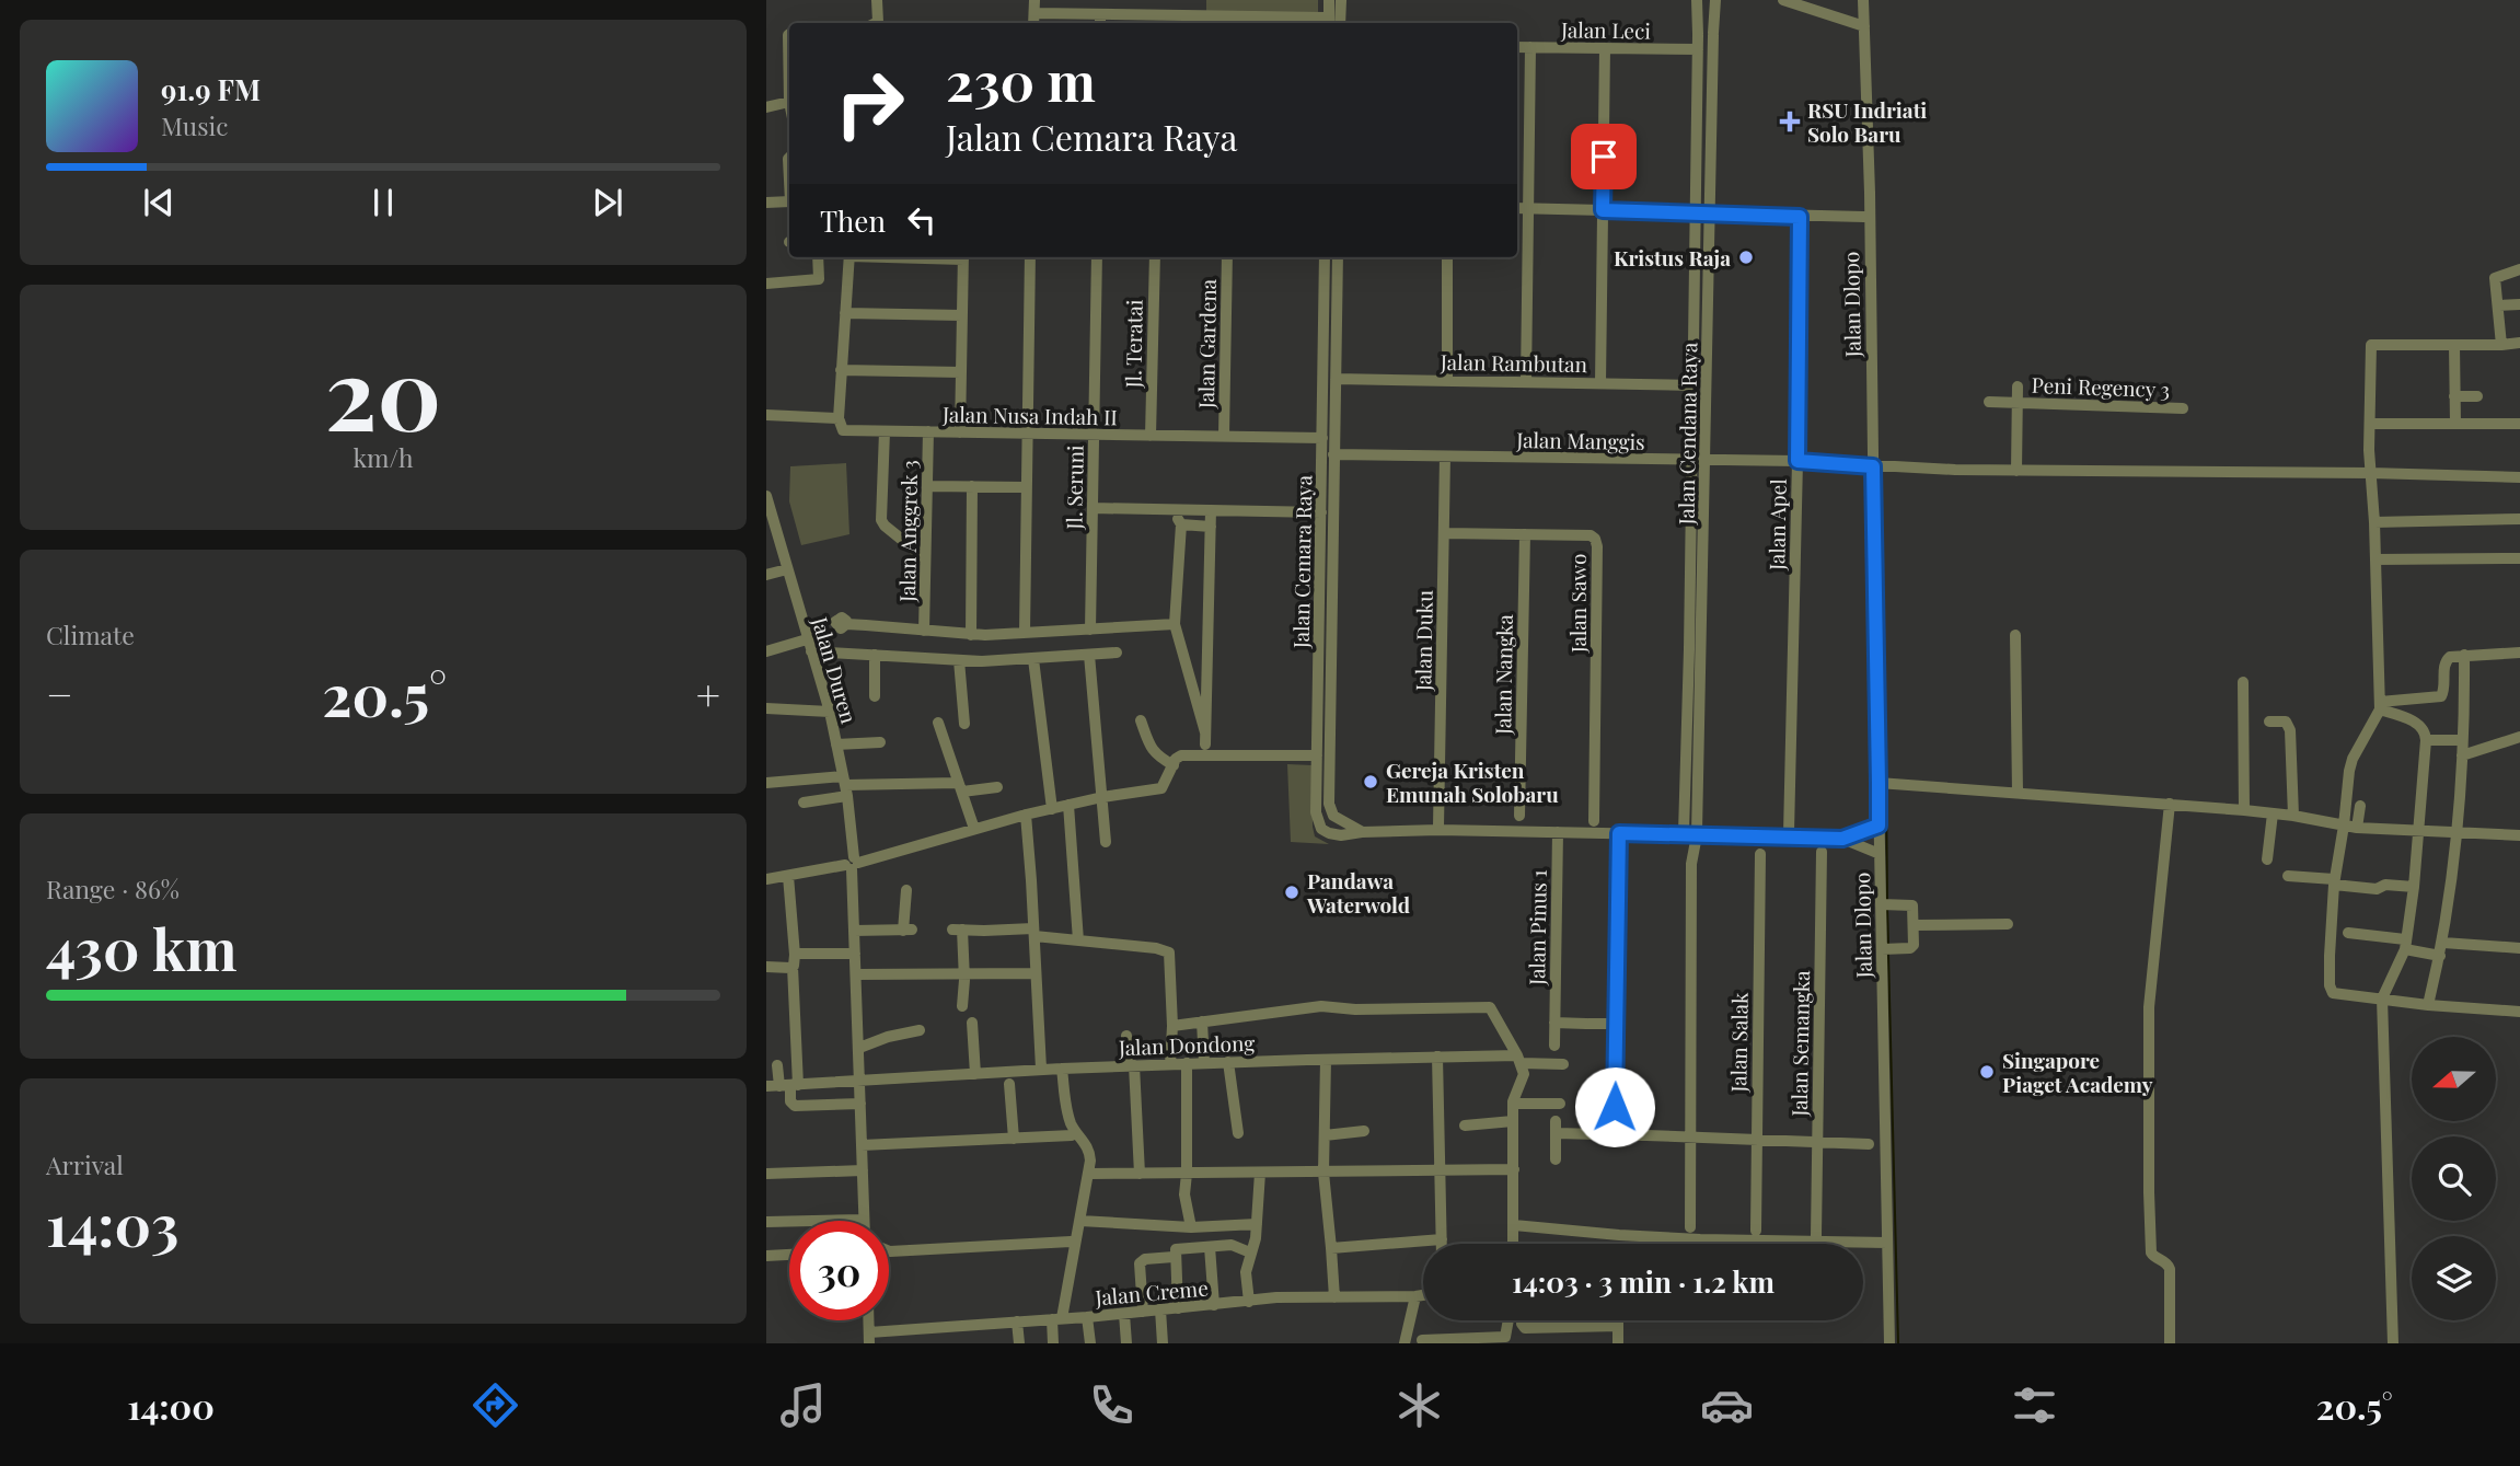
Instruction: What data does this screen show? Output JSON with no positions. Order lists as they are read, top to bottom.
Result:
{
  "streets": {
    "street": [
      "Jalan Leci",
      "Jalan Dlopo",
      "Jl. Teratai",
      "Jalan Gardena",
      "Jalan Rambutan",
      "Peni Regency 3",
      "Jalan Nusa Indah II",
      "Jalan Cendana Raya",
      "Jalan Manggis",
      "Jl. Seruni",
      "Jalan Apel",
      "Jalan Anggrek 3",
      "Jalan Cemara Raya",
      "Jalan Sawo",
      "Jalan Duku",
      "Jalan Duren",
      "Jalan Nangka",
      "Jalan Pinus 1",
      "Jalan Salak",
      "Jalan Semangka",
      "Jalan Dondong",
      "Jalan Creme"
    ]
  },
  "crossings": [
    ["Jalan Leci", "Jalan Cendana Raya"],
    ["Jalan Dlopo", "Jalan Manggis"],
    ["Jl. Teratai", "Jalan Nusa Indah II"],
    ["Jalan Gardena", "Jalan Nusa Indah II"],
    ["Jalan Rambutan", "Jalan Cendana Raya"],
    ["Jalan Rambutan", "Jalan Cemara Raya"],
    ["Peni Regency 3", "Jalan Manggis"],
    ["Jalan Nusa Indah II", "Jl. Seruni"],
    ["Jalan Nusa Indah II", "Jalan Anggrek 3"],
    ["Jalan Nusa Indah II", "Jalan Cemara Raya"],
    ["Jalan Cendana Raya", "Jalan Manggis"],
    ["Jalan Cendana Raya", "Jalan Cemara Raya"],
    ["Jalan Manggis", "Jalan Apel"],
    ["Jalan Manggis", "Jalan Cemara Raya"],
    ["Jalan Manggis", "Jalan Duku"],
    ["Jalan Cemara Raya", "Jalan Pinus 1"],
    ["Jalan Sawo", "Jalan Duku"],
    ["Jalan Sawo", "Jalan Nangka"],
    ["Jalan Duren", "Jalan Dondong"]
  ],
  "places": {
    "health": ["RSU Indriati Solo Baru"],
    "other": [
      "Kristus Raja",
      "Gereja Kristen Emunah Solobaru",
      "Pandawa Waterwold",
      "Singapore Piaget Academy"
    ]
  },
  "north": "left",
  "page": {
    "turn": ["230 m", "Jalan Cemara Raya"],
    "song": ["91.9 FM", "Music"],
    "then": "Then",
    "tile": [
      ["20", "km/h"],
      "Climate",
      ["Range · 86%", "430 km"],
      ["Arrival", "14:03"]
    ],
    "heat": ["−", "20.5°", "+"],
    "limit": "30",
    "trip": "14:03 · 3 min · 1.2 km",
    "tabs": ["14:00", "20.5°"]
  }
}
